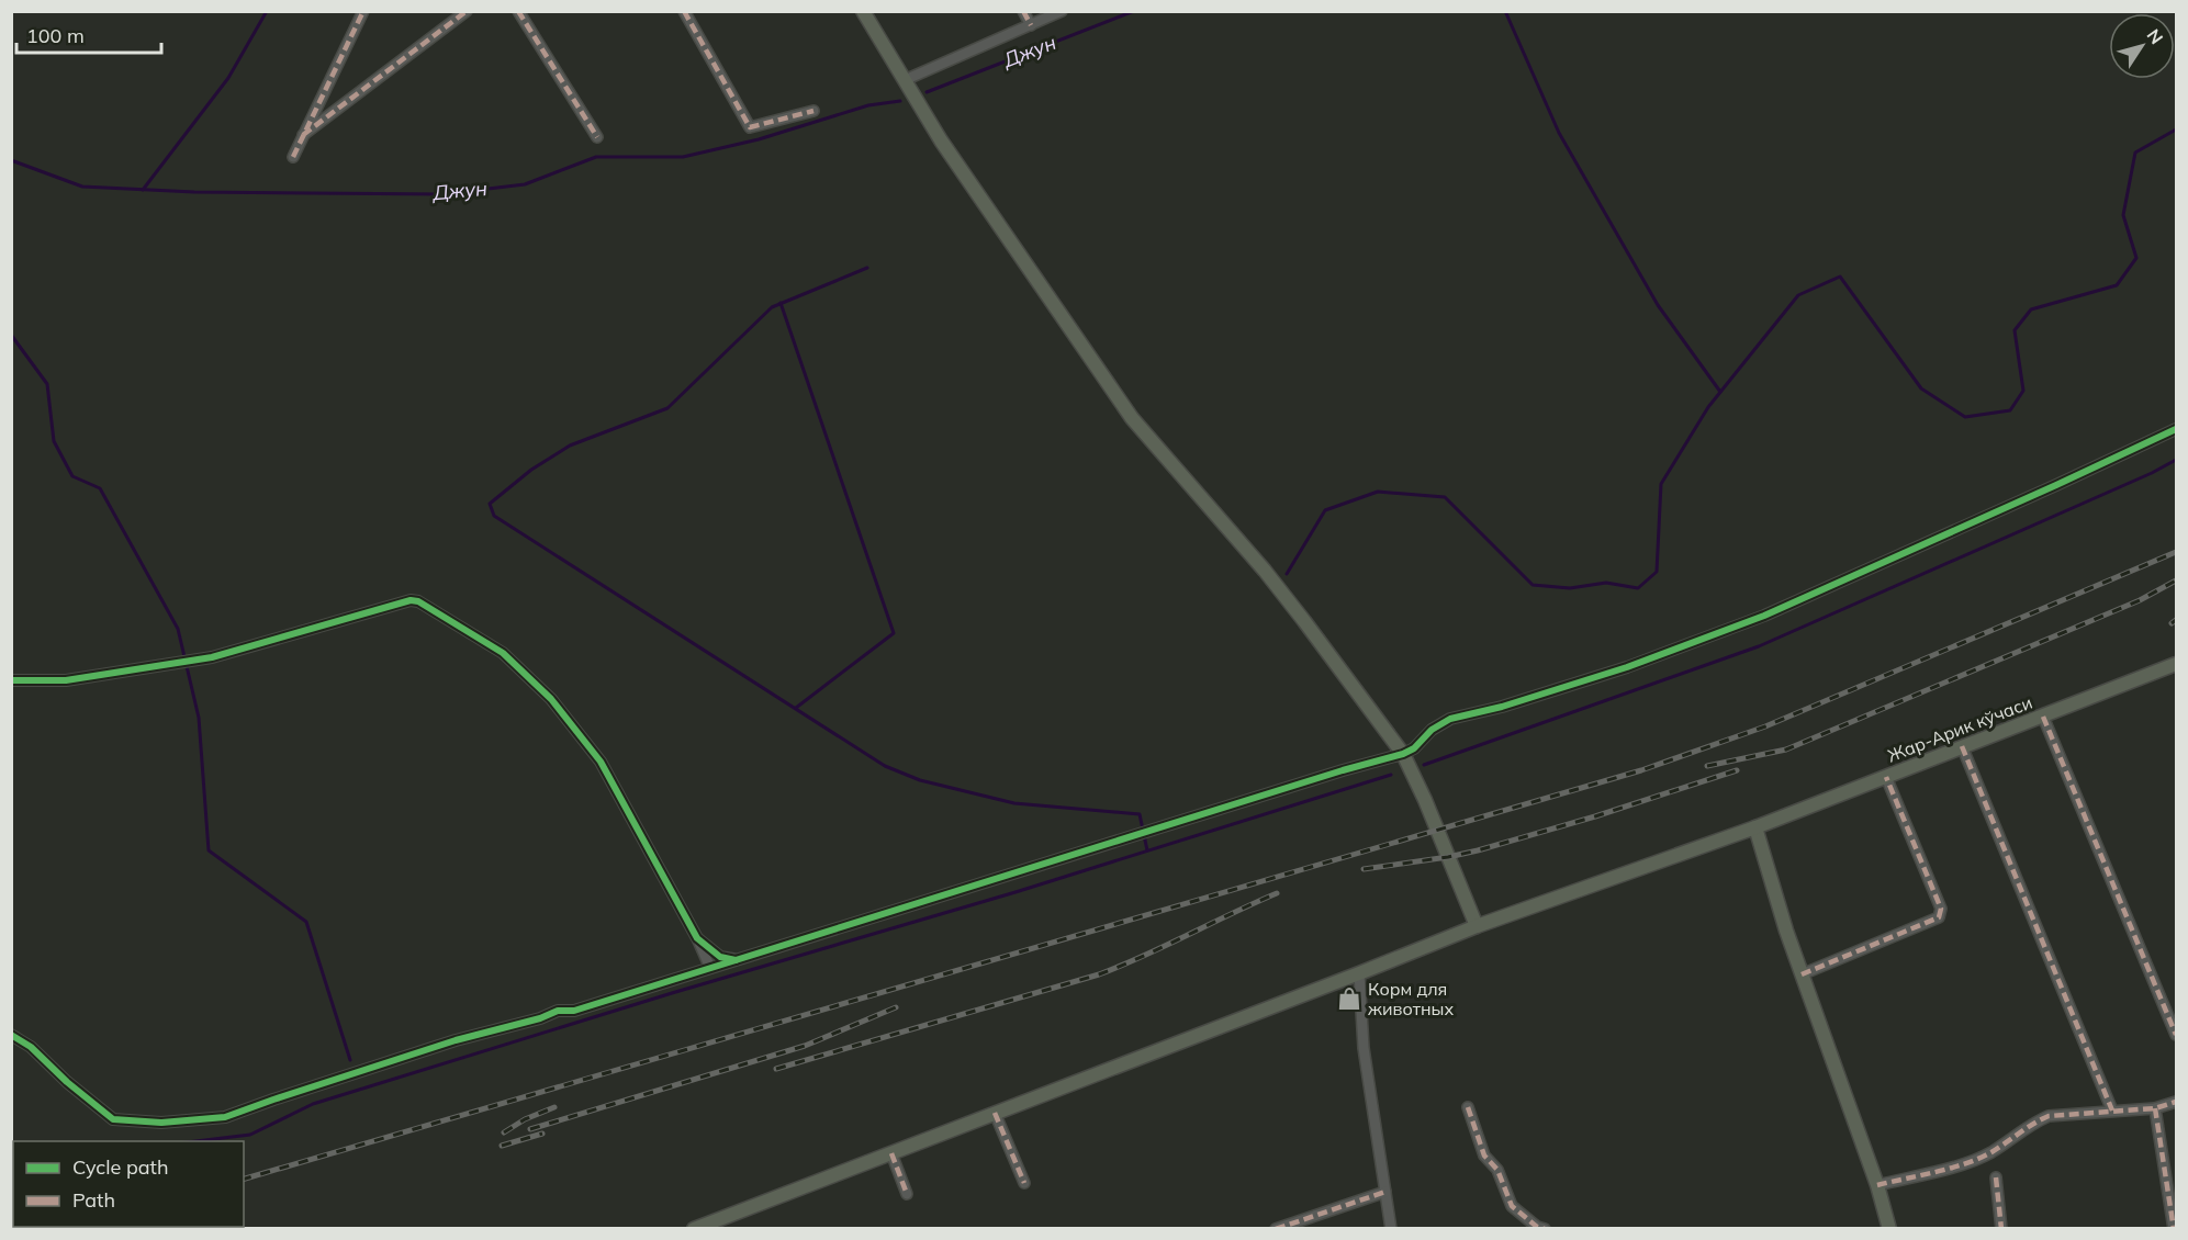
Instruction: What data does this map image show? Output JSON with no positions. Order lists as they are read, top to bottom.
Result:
{
  "streets": {
    "main road": ["Жар-Арик кўчаси"]
  },
  "water": ["Джун"],
  "places": {
    "shop": ["Корм для животных"]
  },
  "legend": ["Cycle path", "Path"],
  "scale_bar": "100 m",
  "north": "top right"
}
